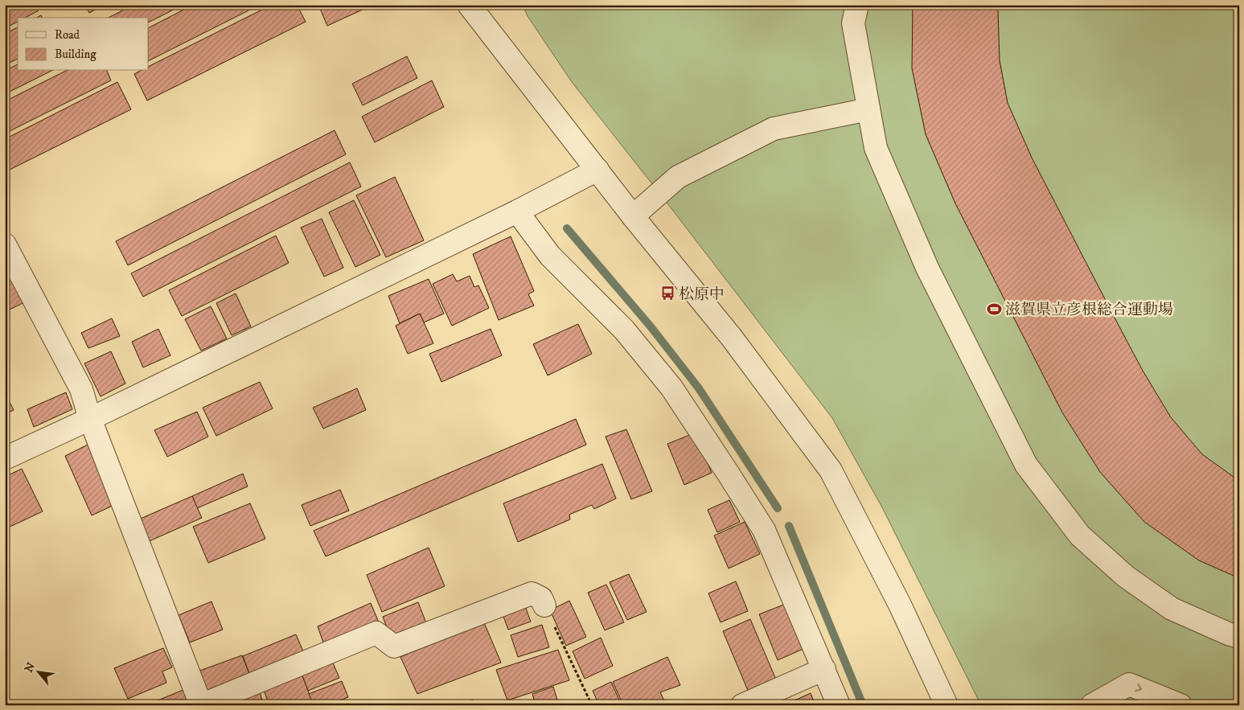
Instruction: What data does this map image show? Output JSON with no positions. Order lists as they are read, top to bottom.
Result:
{
  "places": {
    "bus stop": ["松原中"],
    "sports": ["滋賀県立彦根総合運動場"]
  },
  "legend": ["Road", "Building"],
  "north": "top left"
}
